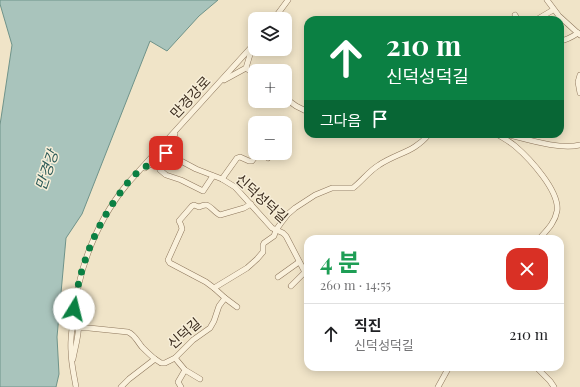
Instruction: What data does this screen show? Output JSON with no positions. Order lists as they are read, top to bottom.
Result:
{
  "streets": {
    "street": ["만경강로", "신덕성덕길", "신덕길"]
  },
  "water": ["만경강"],
  "page": {
    "map_buttons": ["+", "−"],
    "turn": ["210 m", "신덕성덕길"],
    "then": "그다음",
    "heading": ["4 분", "260 m · 14:55"],
    "list": [
      {
        "name": "직진",
        "note": "신덕성덕길",
        "value": "210 m"
      }
    ]
  }
}
